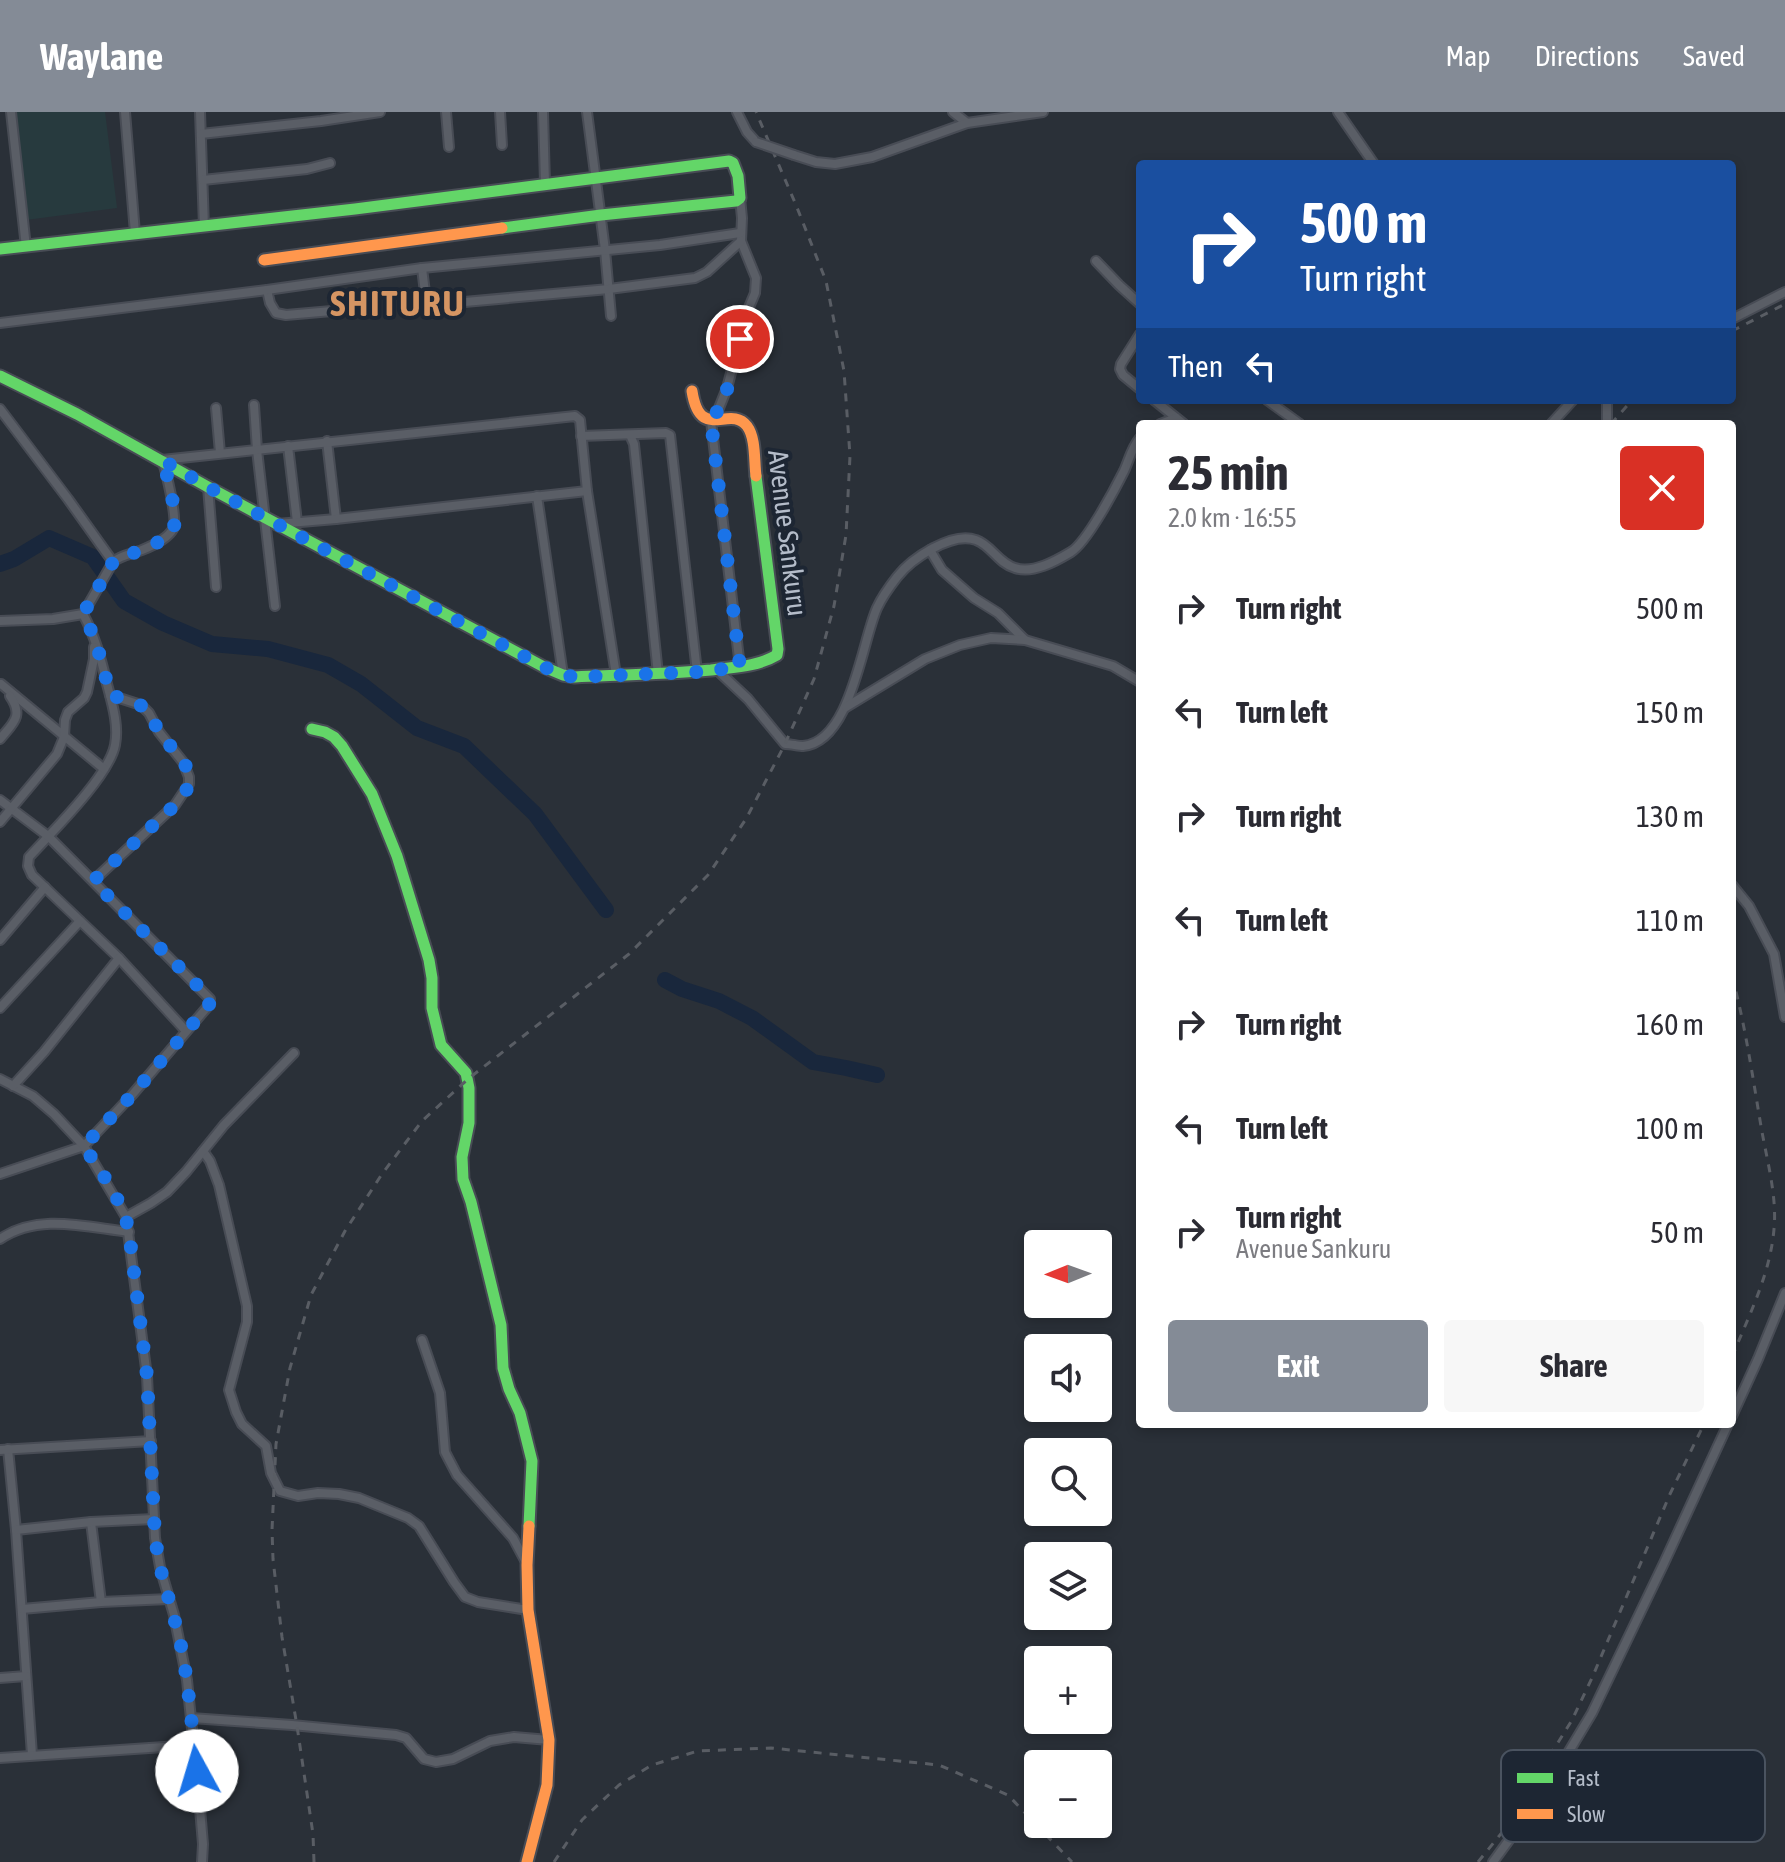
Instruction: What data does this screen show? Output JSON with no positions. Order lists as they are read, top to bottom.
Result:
{
  "streets": {
    "street": ["Avenue Sankuru"]
  },
  "districts": ["SHITURU"],
  "legend": ["Fast", "Slow"],
  "north": "left",
  "page": {
    "header": "Waylane",
    "nav": ["Map", "Directions", "Saved"],
    "turn": ["500 m", "Turn right"],
    "then": "Then",
    "heading": ["25 min", "2.0 km · 16:55"],
    "list": [
      {
        "name": "Turn right",
        "value": "500 m"
      },
      {
        "name": "Turn left",
        "value": "150 m"
      },
      {
        "name": "Turn right",
        "value": "130 m"
      },
      {
        "name": "Turn left",
        "value": "110 m"
      },
      {
        "name": "Turn right",
        "value": "160 m"
      },
      {
        "name": "Turn left",
        "value": "100 m"
      },
      {
        "name": "Turn right",
        "note": "Avenue Sankuru",
        "value": "50 m"
      }
    ],
    "map_buttons": ["+", "−"],
    "buttons": ["Exit", "Share"]
  }
}
